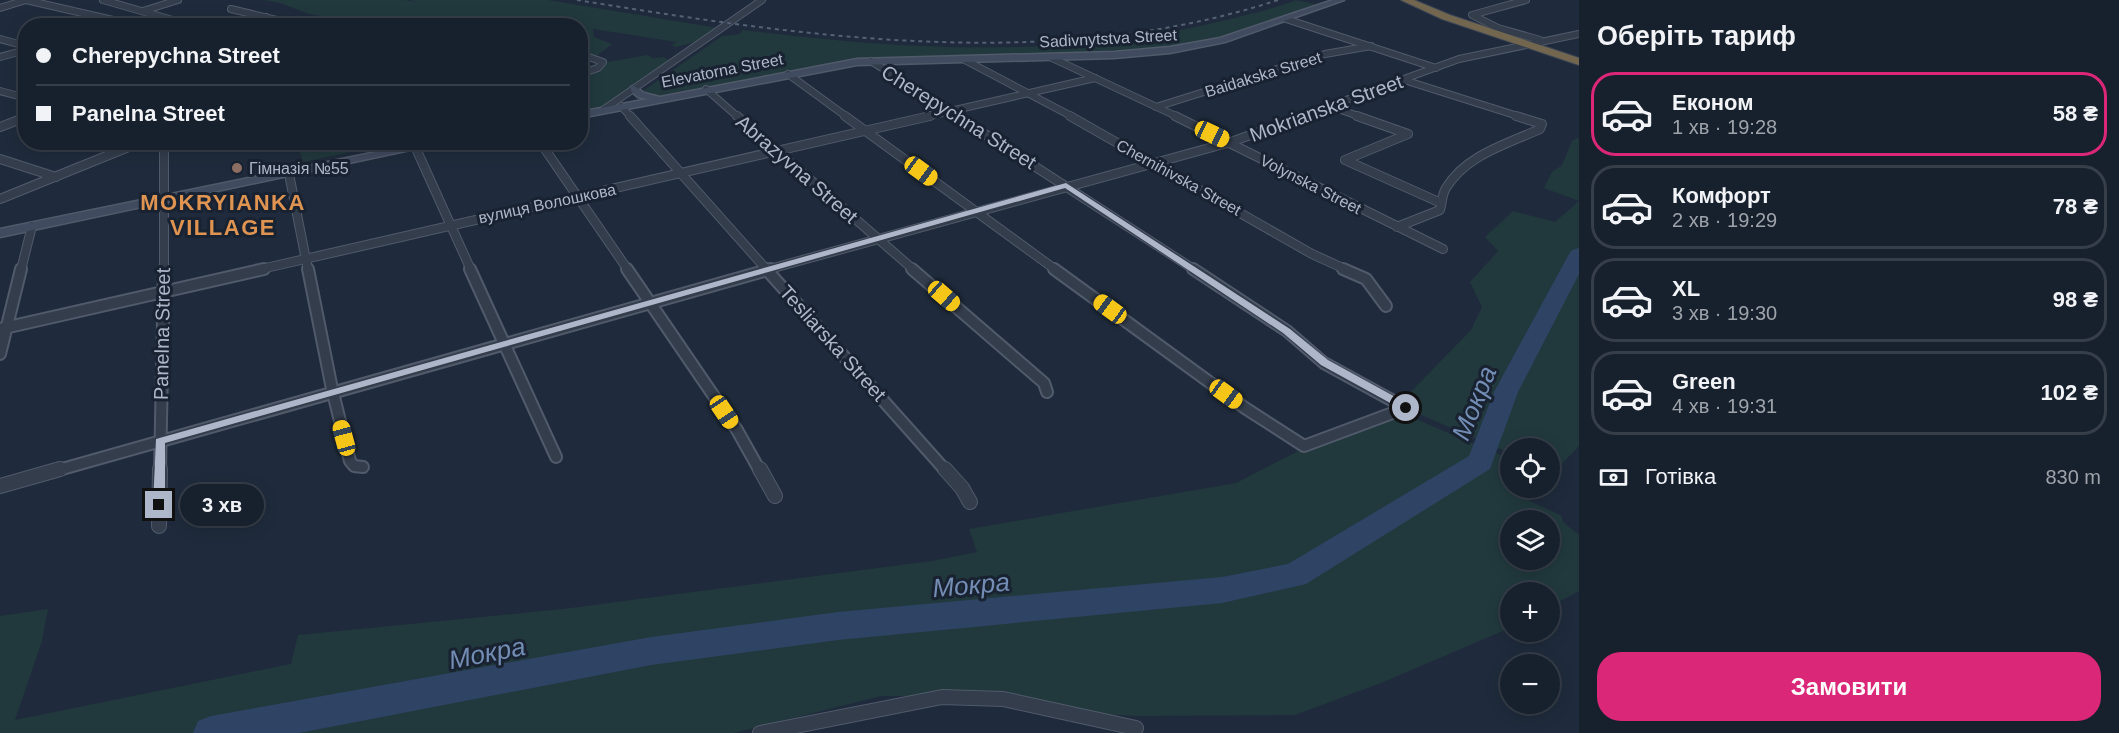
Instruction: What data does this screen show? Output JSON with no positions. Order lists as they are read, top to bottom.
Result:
{
  "streets": {
    "street": [
      "Sadivnytstva Street",
      "Elevatorna Street",
      "Baidakska Street",
      "Mokrianska Street",
      "Cherepychna Street",
      "Abrazyvna Street",
      "Chernihivska Street",
      "Volynska Street",
      "вулиця Волошкова",
      "Panelna Street",
      "Tesliarska Street"
    ]
  },
  "crossings": [
    ["Sadivnytstva Street", "Elevatorna Street"],
    ["Sadivnytstva Street", "Cherepychna Street"],
    ["Sadivnytstva Street", "Chernihivska Street"],
    ["Sadivnytstva Street", "Volynska Street"],
    ["Elevatorna Street", "Cherepychna Street"],
    ["Elevatorna Street", "Abrazyvna Street"],
    ["Elevatorna Street", "Tesliarska Street"],
    ["Baidakska Street", "Volynska Street"],
    ["Mokrianska Street", "Cherepychna Street"],
    ["Mokrianska Street", "Abrazyvna Street"],
    ["Mokrianska Street", "Chernihivska Street"],
    ["Mokrianska Street", "Volynska Street"],
    ["Mokrianska Street", "Panelna Street"],
    ["Mokrianska Street", "Tesliarska Street"],
    ["Cherepychna Street", "вулиця Волошкова"],
    ["Abrazyvna Street", "вулиця Волошкова"],
    ["Chernihivska Street", "вулиця Волошкова"],
    ["Volynska Street", "вулиця Волошкова"],
    ["вулиця Волошкова", "Panelna Street"],
    ["вулиця Волошкова", "Tesliarska Street"]
  ],
  "districts": ["MOKRYIANKA VILLAGE"],
  "water": ["Мокра"],
  "places": ["Гімназія №55"],
  "page": {
    "heading": "Оберіть тариф",
    "banner": ["Cherepychna Street", "Panelna Street"],
    "list": [
      {
        "name": "Економ",
        "note": "1 хв · 19:28",
        "value": "58 ₴"
      },
      {
        "name": "Комфорт",
        "note": "2 хв · 19:29",
        "value": "78 ₴"
      },
      {
        "name": "XL",
        "note": "3 хв · 19:30",
        "value": "98 ₴"
      },
      {
        "name": "Green",
        "note": "4 хв · 19:31",
        "value": "102 ₴"
      }
    ],
    "map_buttons": ["+", "−"],
    "pay": ["Готівка", "830 m"],
    "bubble": "3 хв",
    "buttons": "Замовити"
  }
}
